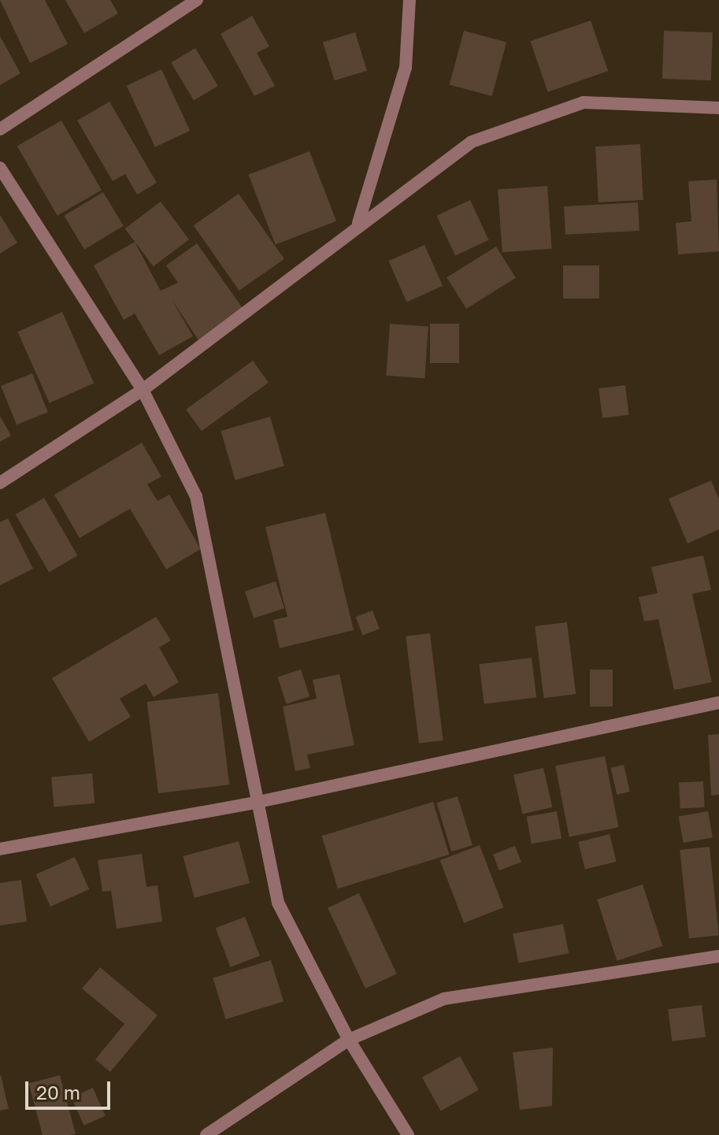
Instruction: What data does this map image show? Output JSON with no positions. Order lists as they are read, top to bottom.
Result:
{
  "scale_bar": "20 m"
}
